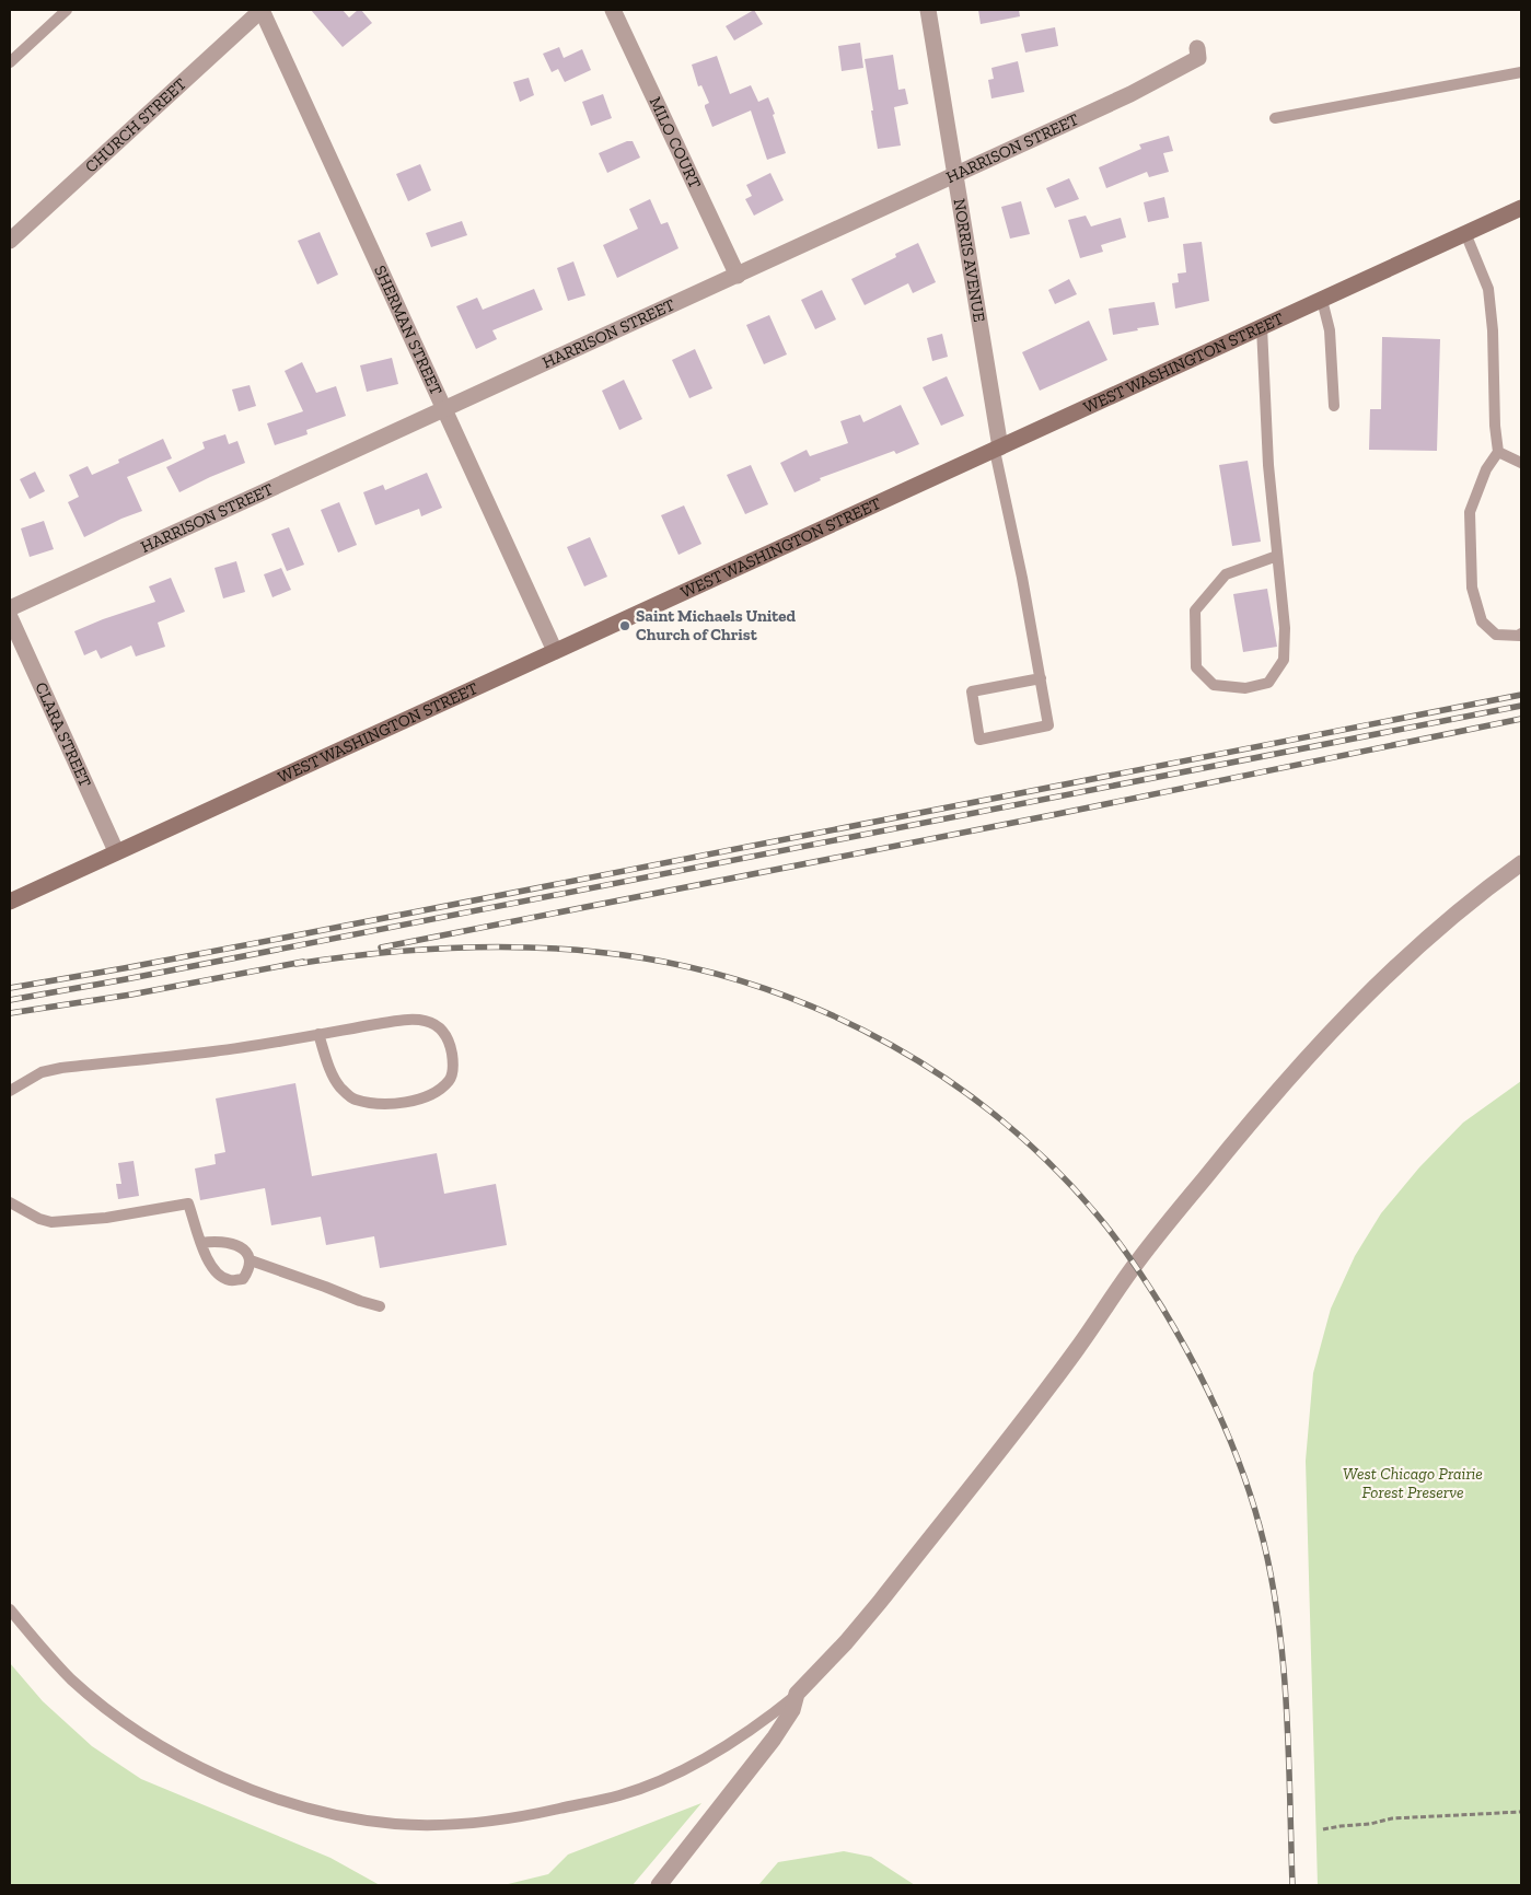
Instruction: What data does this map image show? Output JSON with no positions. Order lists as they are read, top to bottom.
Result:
{
  "streets": {
    "main road": ["WEST WASHINGTON STREET"],
    "street": [
      "CHURCH STREET",
      "MILO COURT",
      "HARRISON STREET",
      "NORRIS AVENUE",
      "SHERMAN STREET",
      "CLARA STREET"
    ]
  },
  "crossings": [
    ["CHURCH STREET", "SHERMAN STREET"],
    ["MILO COURT", "HARRISON STREET"],
    ["HARRISON STREET", "NORRIS AVENUE"],
    ["HARRISON STREET", "SHERMAN STREET"],
    ["NORRIS AVENUE", "WEST WASHINGTON STREET"],
    ["SHERMAN STREET", "WEST WASHINGTON STREET"],
    ["WEST WASHINGTON STREET", "CLARA STREET"]
  ],
  "parks": ["West Chicago Prairie Forest Preserve"],
  "places": ["Saint Michaels United Church of Christ"]
}
